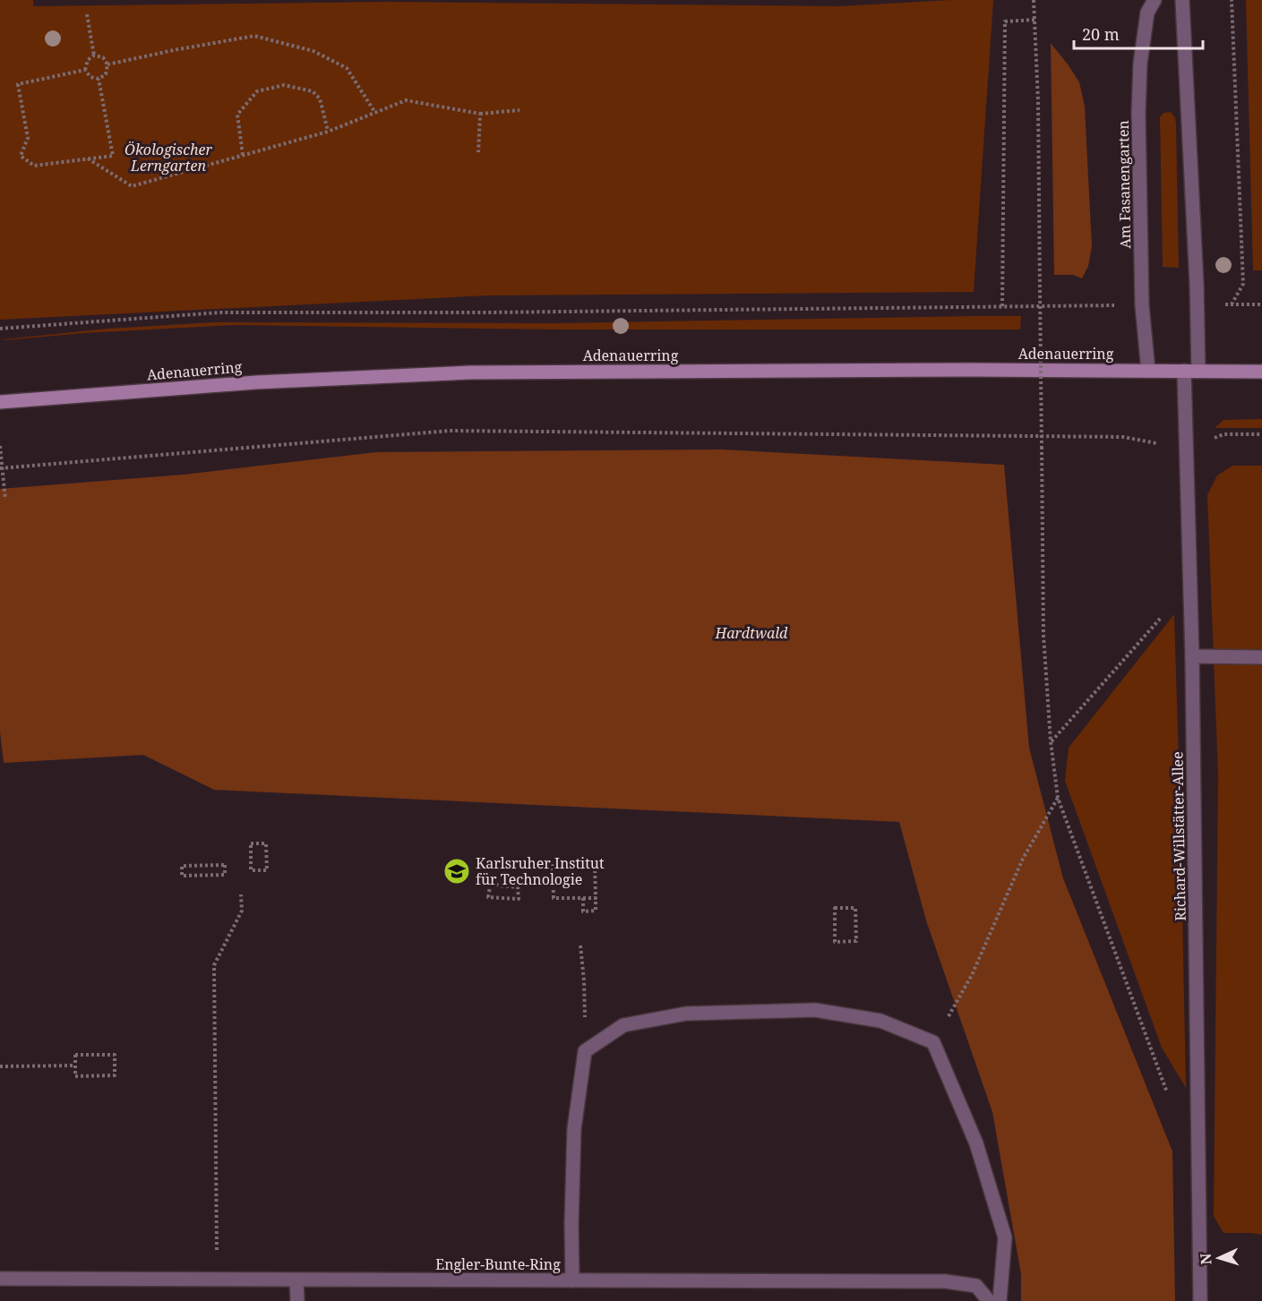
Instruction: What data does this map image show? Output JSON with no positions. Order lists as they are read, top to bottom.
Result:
{
  "streets": {
    "main road": ["Adenauerring"],
    "street": ["Am Fasanengarten", "Richard-Willstätter-Allee", "Engler-Bunte-Ring"]
  },
  "crossings": [
    ["Am Fasanengarten", "Adenauerring"],
    ["Adenauerring", "Richard-Willstätter-Allee"]
  ],
  "parks": ["Ökologischer Lerngarten", "Hardtwald"],
  "places": {
    "school or university": ["Karlsruher Institut für Technologie"]
  },
  "scale_bar": "20 m",
  "north": "left"
}
